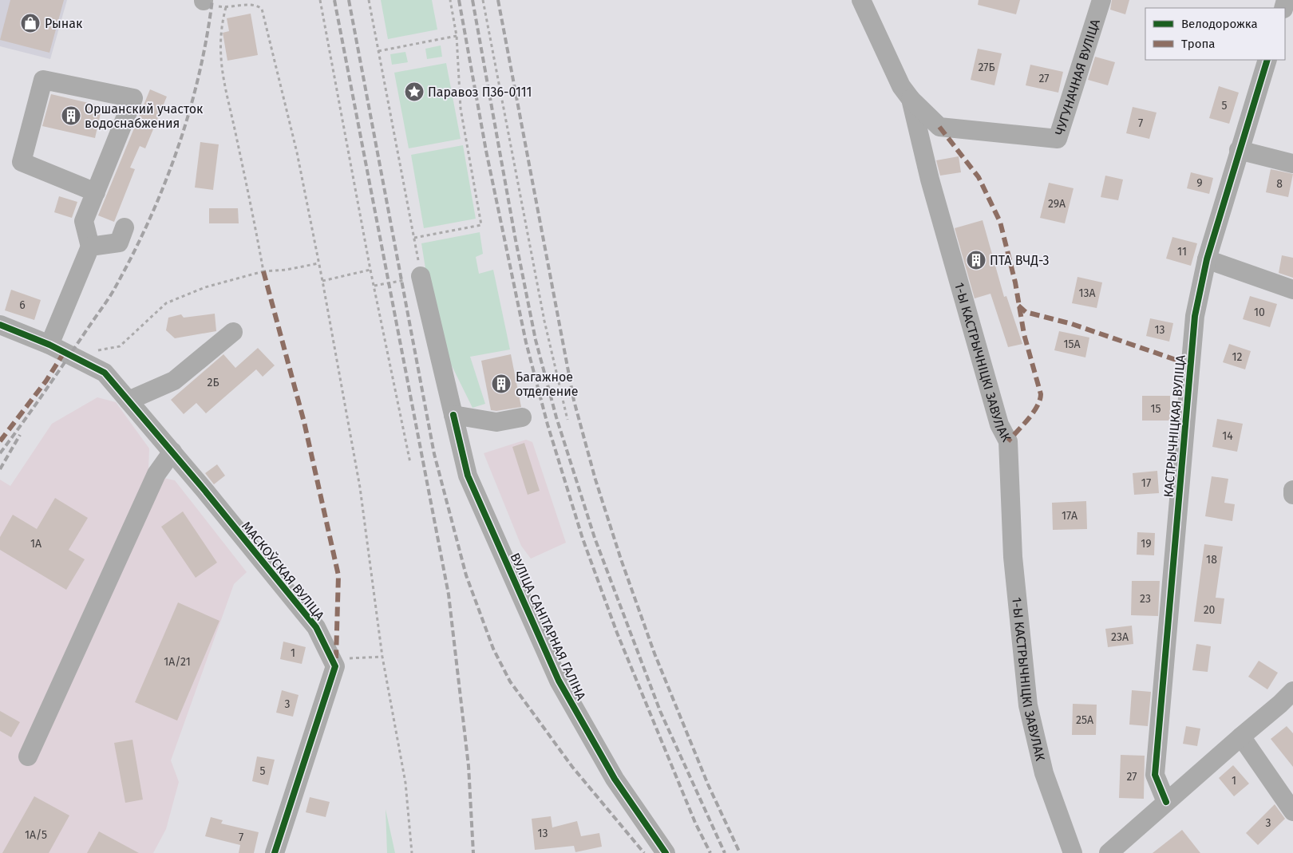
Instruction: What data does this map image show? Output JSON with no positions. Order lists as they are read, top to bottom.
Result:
{
  "streets": {
    "street": [
      "ЧУГУНАЧНАЯ ВУЛІЦА",
      "1-Ы КАСТРЫЧНІЦКІ ЗАВУЛАК",
      "КАСТРЫЧНІЦКАЯ ВУЛІЦА",
      "МАСКОЎСКАЯ ВУЛІЦА",
      "ВУЛІЦА САНІТАРНАЯ ГАЛІНА"
    ]
  },
  "crossings": [
    ["ЧУГУНАЧНАЯ ВУЛІЦА", "1-Ы КАСТРЫЧНІЦКІ ЗАВУЛАК"]
  ],
  "places": {
    "shop": ["Рынак"],
    "place": ["Паравоз П36-0111"],
    "building": ["Оршанский участок водоснабжения", "ПТА ВЧД-3", "Багажное отделение"]
  },
  "house_numbers": [
    "27Б",
    "27",
    "5",
    "7",
    "9",
    "8",
    "29А",
    "11",
    "13А",
    "6",
    "10",
    "13",
    "15А",
    "12",
    "2Б",
    "15",
    "14",
    "17",
    "17А",
    "1А",
    "19",
    "18",
    "23",
    "20",
    "23А",
    "1",
    "1А/21",
    "3",
    "25А",
    "5",
    "27",
    "1",
    "3",
    "13",
    "1А/5",
    "7"
  ],
  "legend": ["Велодорожка", "Тропа"]
}
